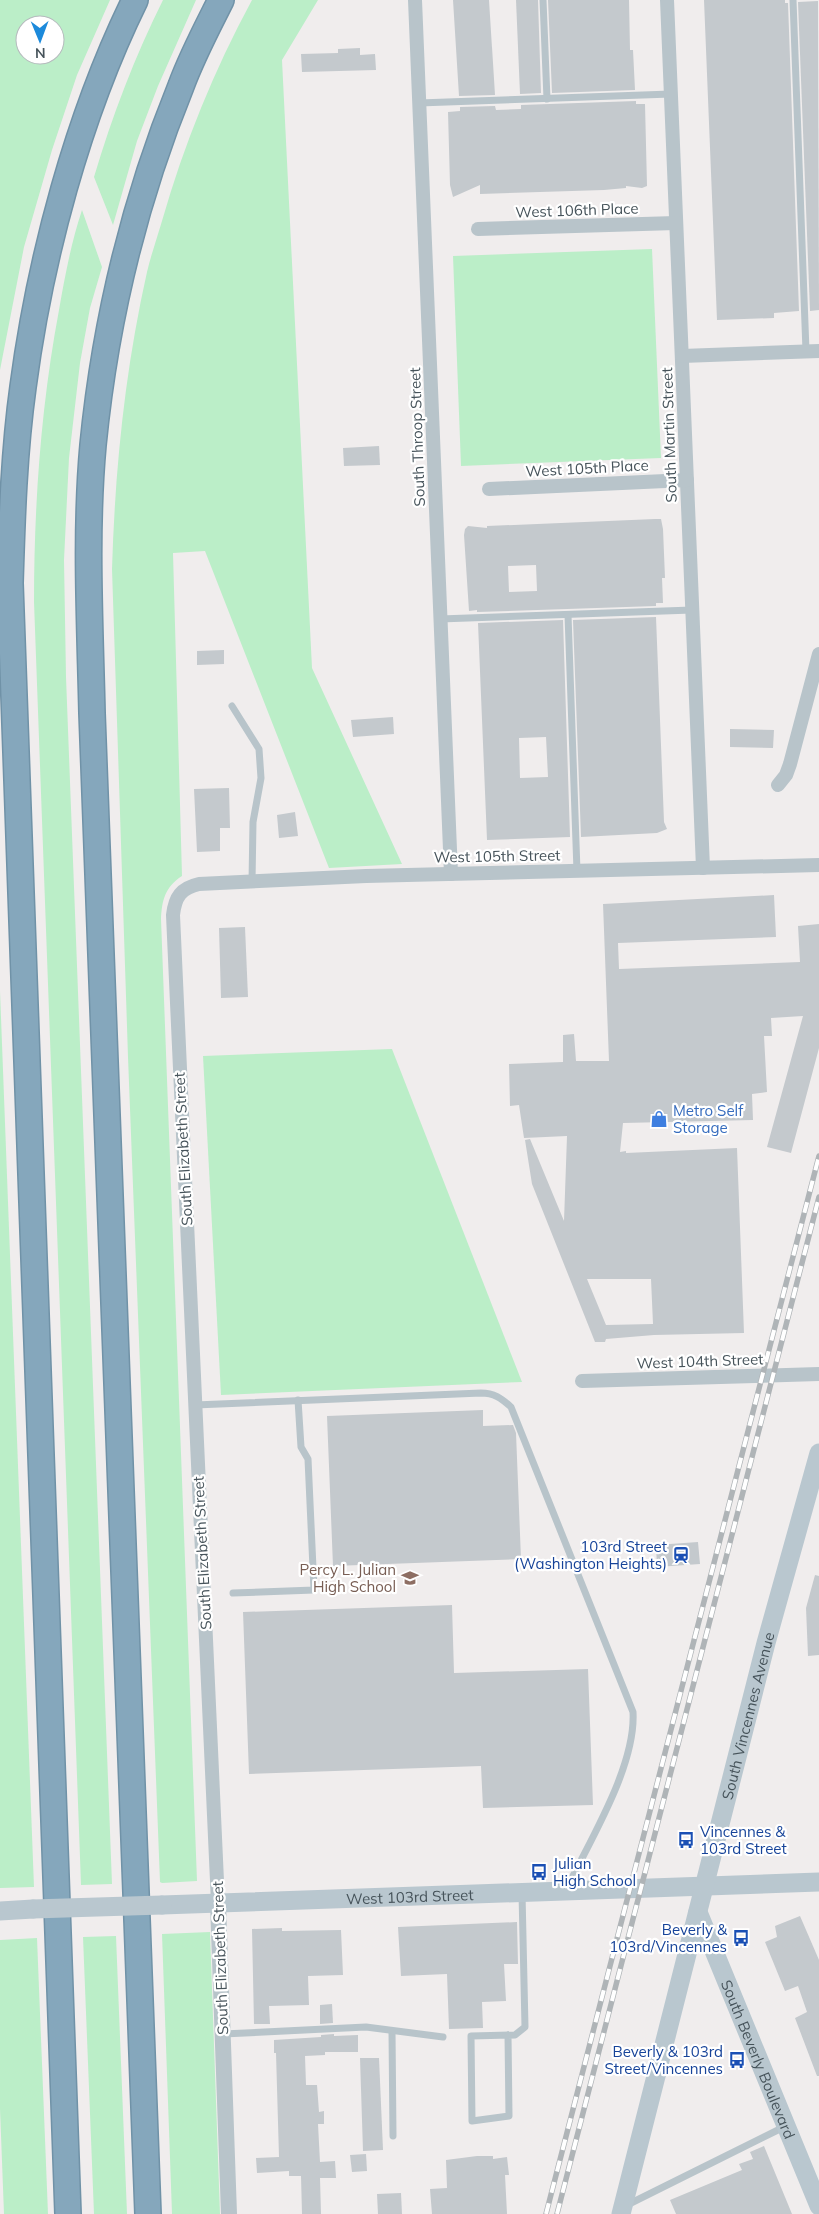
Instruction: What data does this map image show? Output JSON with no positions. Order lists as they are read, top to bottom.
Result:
{
  "streets": {
    "main road": ["South Vincennes Avenue", "West 103rd Street", "South Beverly Boulevard"],
    "street": [
      "West 106th Place",
      "South Martin Street",
      "South Throop Street",
      "West 105th Place",
      "West 105th Street",
      "South Elizabeth Street",
      "West 104th Street"
    ]
  },
  "crossings": [
    ["West 106th Place", "South Martin Street"],
    ["South Martin Street", "West 105th Place"],
    ["South Martin Street", "West 105th Street"],
    ["South Throop Street", "West 105th Street"],
    ["West 105th Street", "South Elizabeth Street"],
    ["South Elizabeth Street", "West 103rd Street"],
    ["South Vincennes Avenue", "West 103rd Street"],
    ["South Vincennes Avenue", "South Beverly Boulevard"]
  ],
  "places": {
    "shop": ["Metro Self Storage"],
    "station": ["103rd Street (Washington Heights)"],
    "school or university": ["Percy L. Julian High School"],
    "bus stop": [
      "Vincennes & 103rd Street",
      "Julian High School",
      "Beverly & 103rd/Vincennes",
      "Beverly & 103rd Street/Vincennes"
    ]
  },
  "north": "bottom"
}
